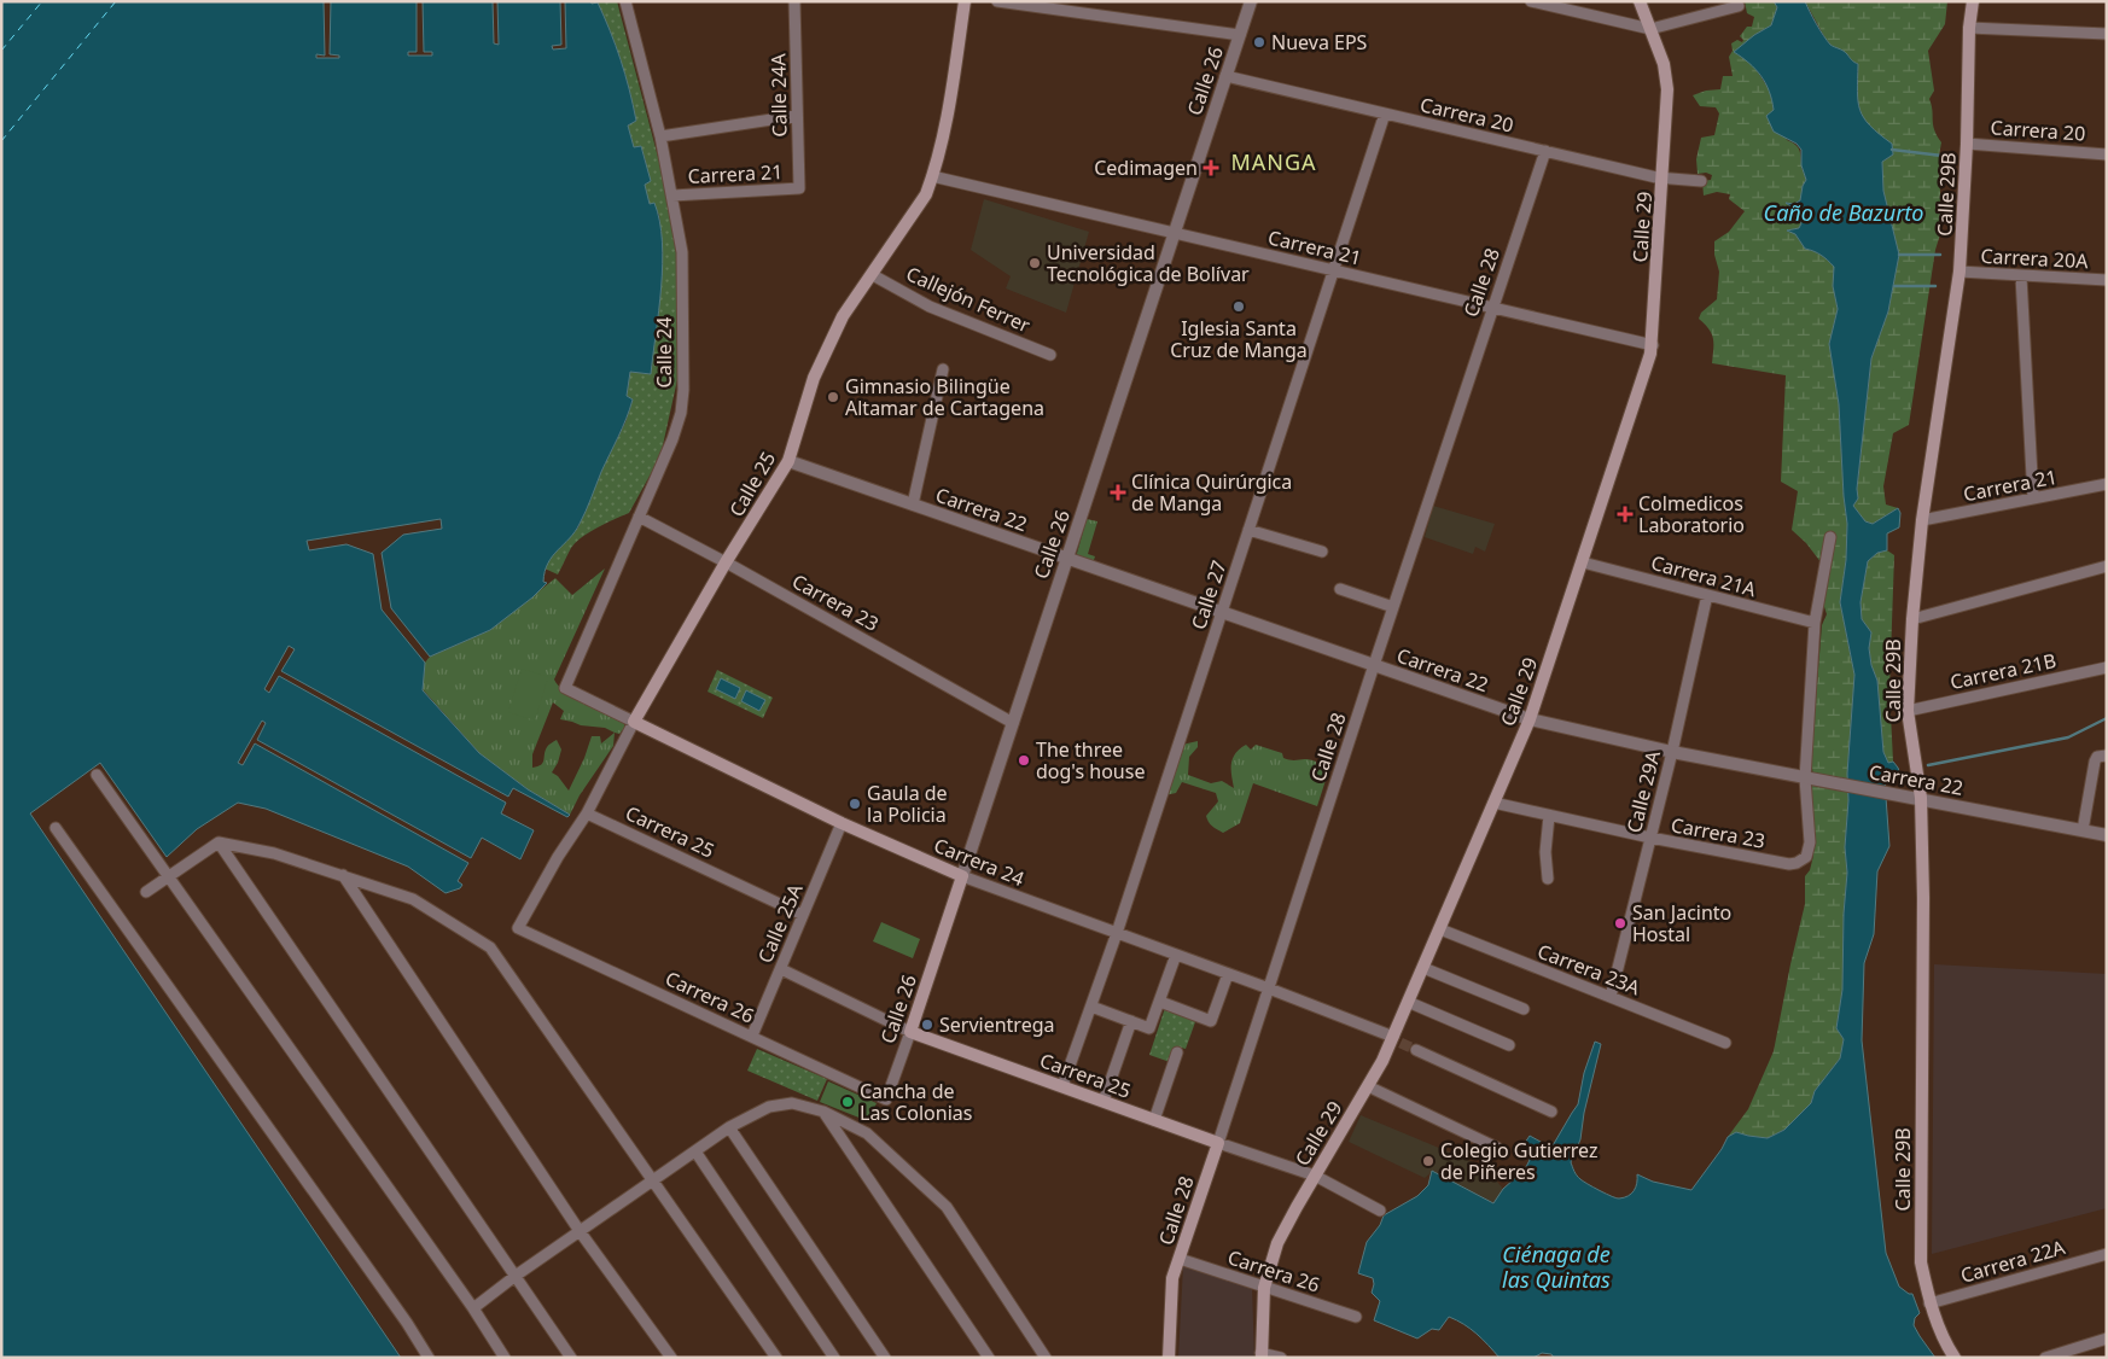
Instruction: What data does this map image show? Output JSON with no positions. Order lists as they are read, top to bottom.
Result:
{
  "streets": {
    "main road": [
      "Calle 26",
      "Calle 29B",
      "Calle 29",
      "Calle 28",
      "Calle 25",
      "Carrera 25",
      "Carrera 24"
    ],
    "street": [
      "Calle 24A",
      "Carrera 20",
      "Carrera 21",
      "Carrera 20A",
      "Callejón Ferrer",
      "Calle 24",
      "Carrera 22",
      "Carrera 21A",
      "Calle 27",
      "Carrera 23",
      "Carrera 21B",
      "Calle 29A",
      "Calle 25A",
      "Carrera 23A",
      "Carrera 26",
      "Carrera 22A"
    ]
  },
  "crossings": [
    ["Calle 26", "Carrera 20"],
    ["Calle 26", "Carrera 21"],
    ["Calle 26", "Carrera 22"],
    ["Calle 26", "Carrera 23"],
    ["Calle 26", "Carrera 25"],
    ["Calle 26", "Carrera 24"],
    ["Calle 26", "Carrera 26"],
    ["Calle 24A", "Carrera 21"],
    ["Carrera 20", "Calle 29B"],
    ["Carrera 20", "Calle 29"],
    ["Carrera 20", "Calle 28"],
    ["Carrera 20", "Calle 27"],
    ["Carrera 21", "Calle 29B"],
    ["Carrera 21", "Calle 29"],
    ["Carrera 21", "Calle 28"],
    ["Carrera 21", "Calle 24"],
    ["Carrera 21", "Calle 25"],
    ["Carrera 21", "Calle 27"],
    ["Calle 29B", "Carrera 20A"],
    ["Calle 29B", "Carrera 22"],
    ["Calle 29B", "Carrera 21B"],
    ["Calle 29B", "Carrera 22A"],
    ["Calle 29", "Carrera 22"],
    ["Calle 29", "Carrera 21A"],
    ["Calle 29", "Carrera 23"],
    ["Calle 29", "Carrera 25"],
    ["Calle 29", "Carrera 24"],
    ["Calle 29", "Carrera 23A"],
    ["Calle 29", "Carrera 26"],
    ["Calle 28", "Carrera 22"],
    ["Calle 28", "Carrera 25"],
    ["Calle 28", "Carrera 24"],
    ["Calle 28", "Carrera 26"],
    ["Callejón Ferrer", "Calle 25"],
    ["Calle 24", "Carrera 23"],
    ["Calle 24", "Carrera 24"],
    ["Calle 25", "Carrera 22"],
    ["Calle 25", "Carrera 23"],
    ["Calle 25", "Carrera 25"],
    ["Calle 25", "Carrera 24"],
    ["Calle 25", "Carrera 26"],
    ["Carrera 22", "Calle 27"],
    ["Carrera 22", "Carrera 23"],
    ["Carrera 22", "Calle 29A"],
    ["Carrera 21A", "Calle 29A"],
    ["Calle 27", "Carrera 25"],
    ["Calle 27", "Carrera 24"],
    ["Carrera 23", "Calle 29A"],
    ["Calle 29A", "Carrera 23A"],
    ["Carrera 25", "Calle 25A"],
    ["Carrera 24", "Calle 25A"],
    ["Calle 25A", "Carrera 26"]
  ],
  "districts": ["MANGA"],
  "water": ["Caño de Bazurto", "Ciénaga de las Quintas"],
  "places": {
    "other": [
      "Nueva EPS",
      "Universidad Tecnológica de Bolívar",
      "Iglesia Santa Cruz de Manga",
      "Gimnasio Bilingüe Altamar de Cartagena",
      "The three dog's house",
      "Gaula de la Policia",
      "San Jacinto Hostal",
      "Servientrega",
      "Cancha de Las Colonias",
      "Colegio Gutierrez de Piñeres"
    ],
    "health": ["Cedimagen", "Clínica Quirúrgica de Manga", "Colmedicos Laboratorio"]
  }
}
